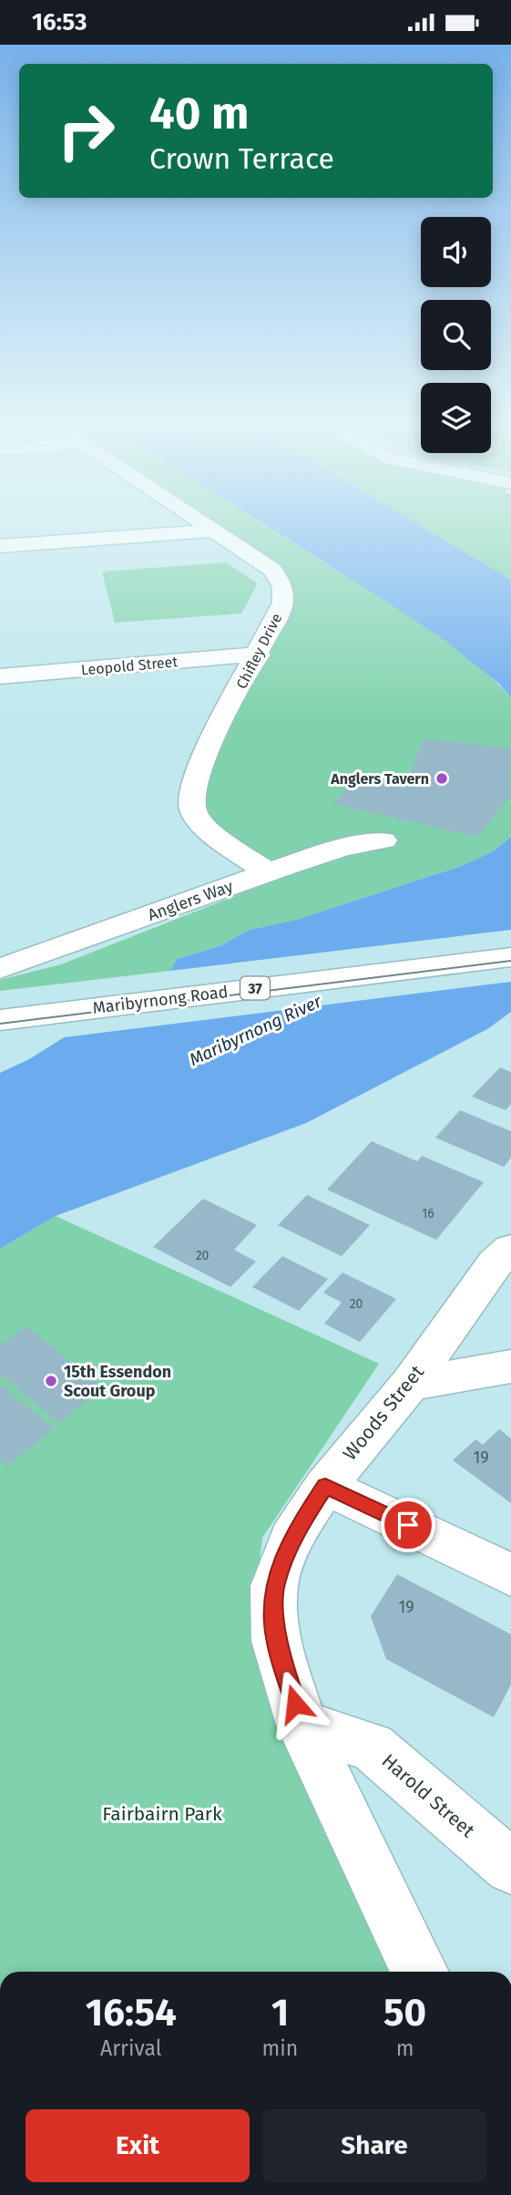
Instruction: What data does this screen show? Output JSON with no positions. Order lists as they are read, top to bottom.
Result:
{
  "streets": {
    "street": [
      "Chifley Drive",
      "Leopold Street",
      "Anglers Way",
      "37",
      "Maribyrnong Road",
      "Woods Street",
      "Harold Street"
    ]
  },
  "crossings": [
    ["Chifley Drive", "Leopold Street"],
    ["Chifley Drive", "Anglers Way"],
    ["Woods Street", "Harold Street"]
  ],
  "water": ["Maribyrnong River"],
  "parks": ["Fairbairn Park"],
  "places": ["Anglers Tavern", "15th Essendon Scout Group"],
  "house_numbers": [
    "16",
    "20",
    "20",
    "19",
    "19"
  ],
  "page": {
    "status": "16:53",
    "turn": ["40 m", "Crown Terrace"],
    "eta": [
      "16:54",
      "Arrival",
      "1",
      "min",
      "50",
      "m"
    ],
    "buttons": ["Exit", "Share"]
  }
}
